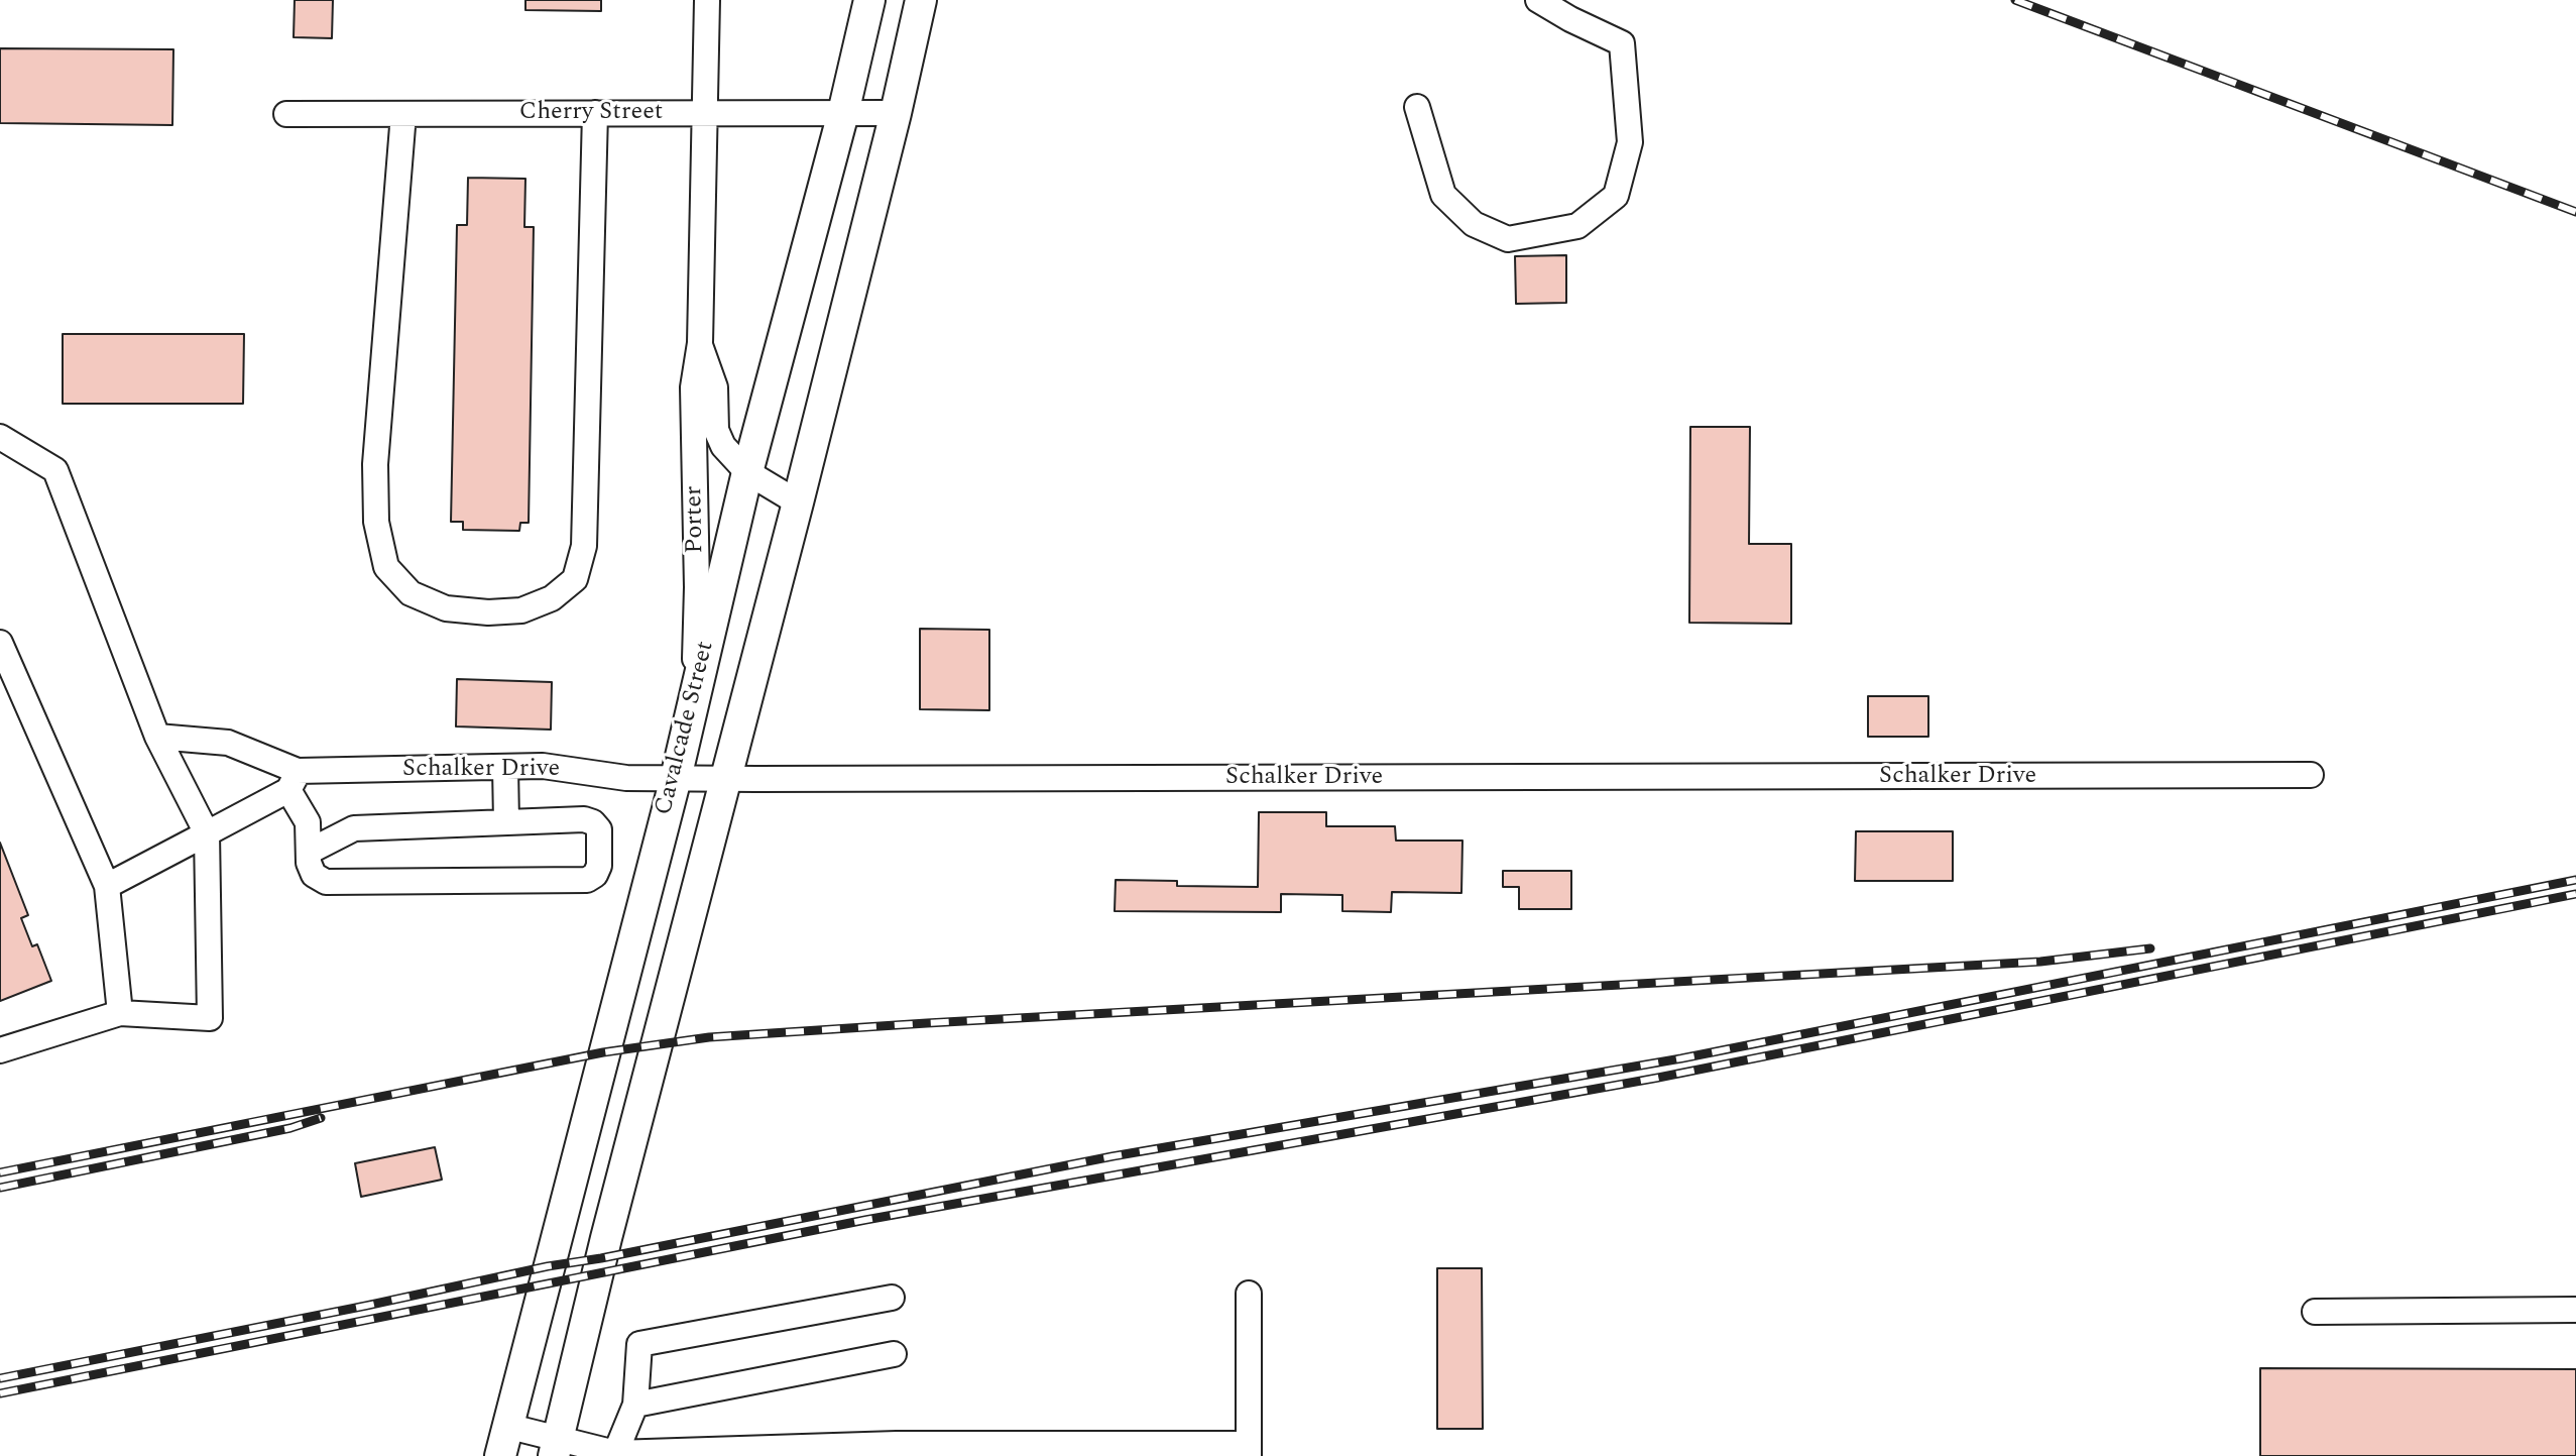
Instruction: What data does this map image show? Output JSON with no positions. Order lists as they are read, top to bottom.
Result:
{
  "streets": {
    "main road": ["Cavalcade Street"],
    "street": ["Cherry Street", "Porter", "Schalker Drive"]
  },
  "crossings": [
    ["Cherry Street", "Porter"],
    ["Cherry Street", "Cavalcade Street"],
    ["Porter", "Cavalcade Street"],
    ["Cavalcade Street", "Schalker Drive"]
  ]
}
